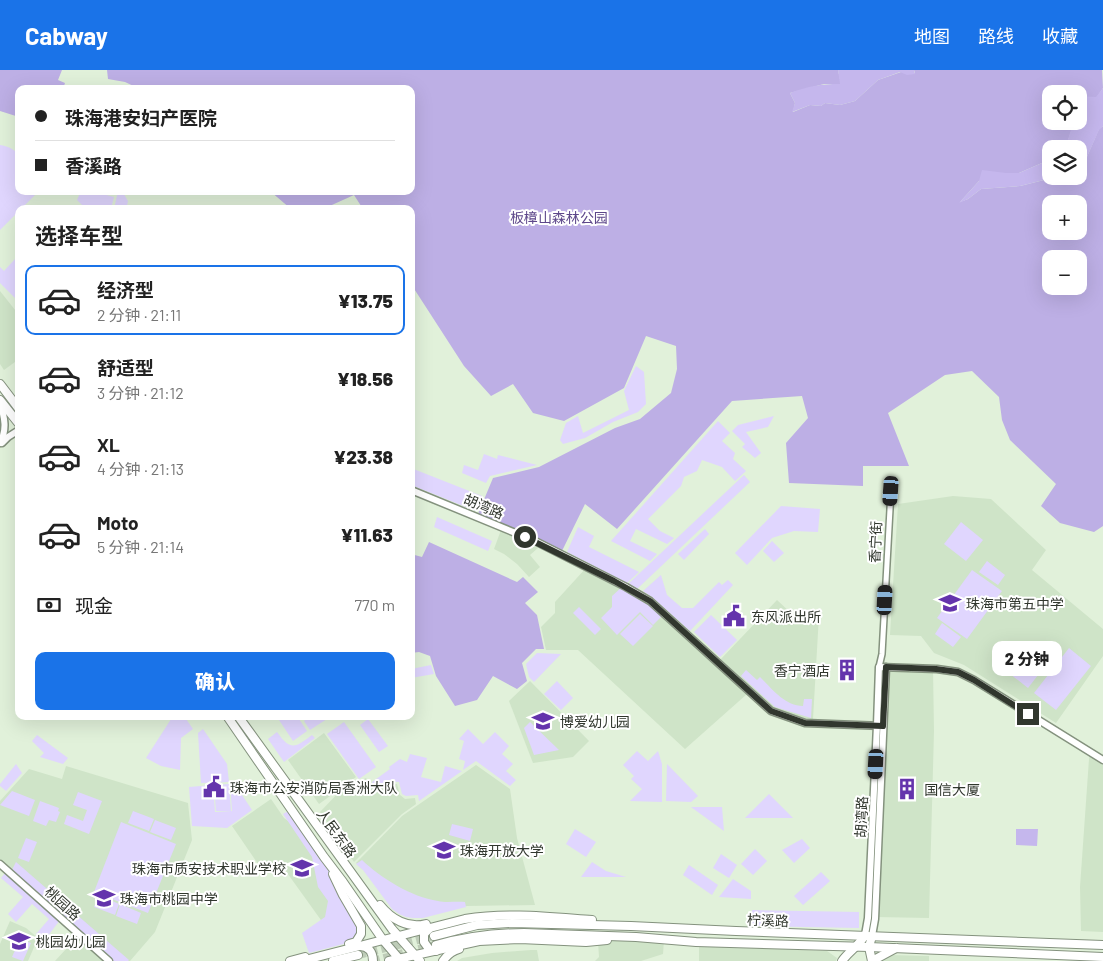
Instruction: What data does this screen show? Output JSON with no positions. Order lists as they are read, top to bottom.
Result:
{
  "streets": {
    "main road": ["人民东路", "柠溪路"],
    "street": ["胡湾路", "香宁街", "桃园路"]
  },
  "crossings": [
    ["胡湾路", "香宁街"],
    ["胡湾路", "柠溪路"]
  ],
  "parks": ["板樟山森林公园"],
  "places": {
    "school or university": [
      "珠海市第五中学",
      "博爱幼儿园",
      "珠海开放大学",
      "珠海市质安技术职业学校",
      "珠海市桃园中学",
      "桃园幼儿园"
    ],
    "public building": ["东风派出所", "珠海市公安消防局香洲大队"],
    "building": ["香宁酒店", "国信大厦"]
  },
  "page": {
    "header": "Cabway",
    "nav": ["地图", "路线", "收藏"],
    "map_buttons": ["+", "−"],
    "banner": ["珠海港安妇产医院", "香溪路"],
    "heading": "选择车型",
    "list": [
      {
        "name": "经济型",
        "note": "2 分钟 · 21:11",
        "value": "¥13.75"
      },
      {
        "name": "舒适型",
        "note": "3 分钟 · 21:12",
        "value": "¥18.56"
      },
      {
        "name": "XL",
        "note": "4 分钟 · 21:13",
        "value": "¥23.38"
      },
      {
        "name": "Moto",
        "note": "5 分钟 · 21:14",
        "value": "¥11.63"
      }
    ],
    "pay": ["现金", "770 m"],
    "bubble": "2 分钟",
    "buttons": "确认"
  }
}
